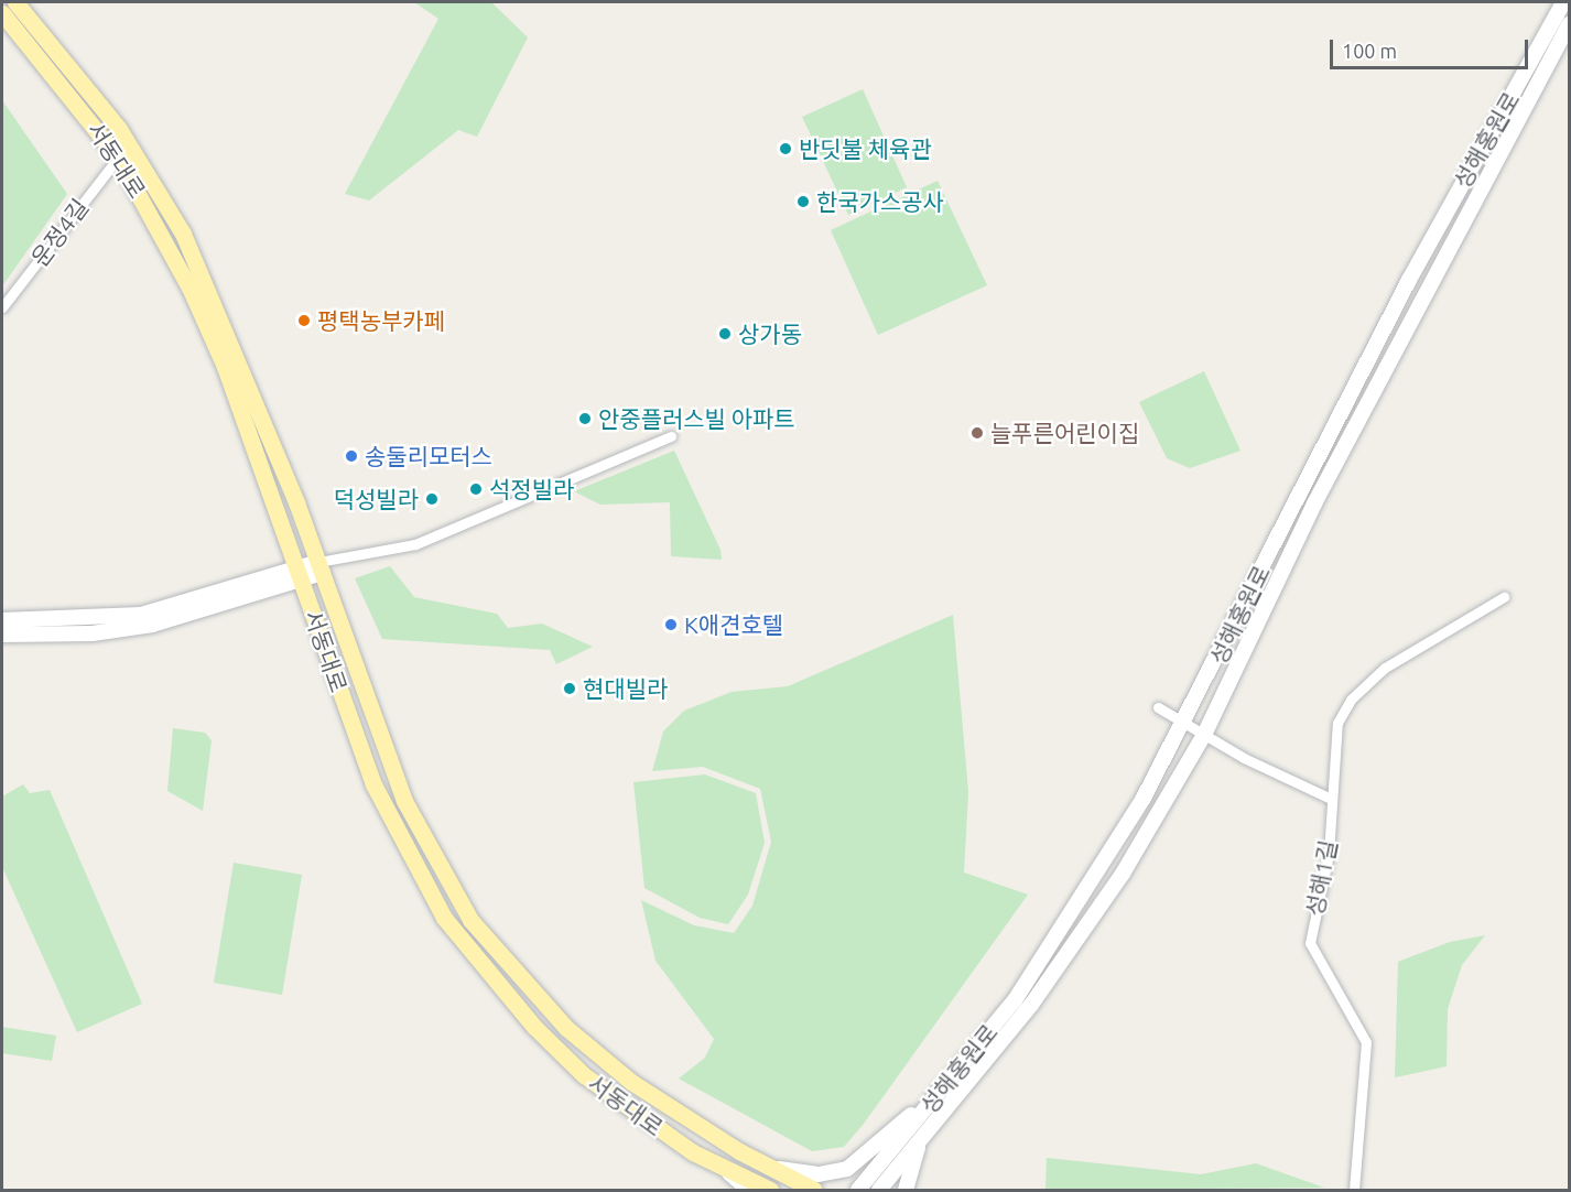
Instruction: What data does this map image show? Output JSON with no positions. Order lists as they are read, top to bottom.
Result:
{
  "streets": {
    "main road": ["성해홍원로", "서동대로"],
    "street": ["운정4길", "성해1길"]
  },
  "crossings": [
    ["서동대로", "운정4길"]
  ],
  "places": [
    "반딧불 체육관",
    "한국가스공사",
    "평택농부카페",
    "상가동",
    "안중플러스빌 아파트",
    "늘푸른어린이집",
    "송둘리모터스",
    "석정빌라",
    "덕성빌라",
    "K애견호텔",
    "현대빌라"
  ],
  "scale_bar": "100 m"
}
